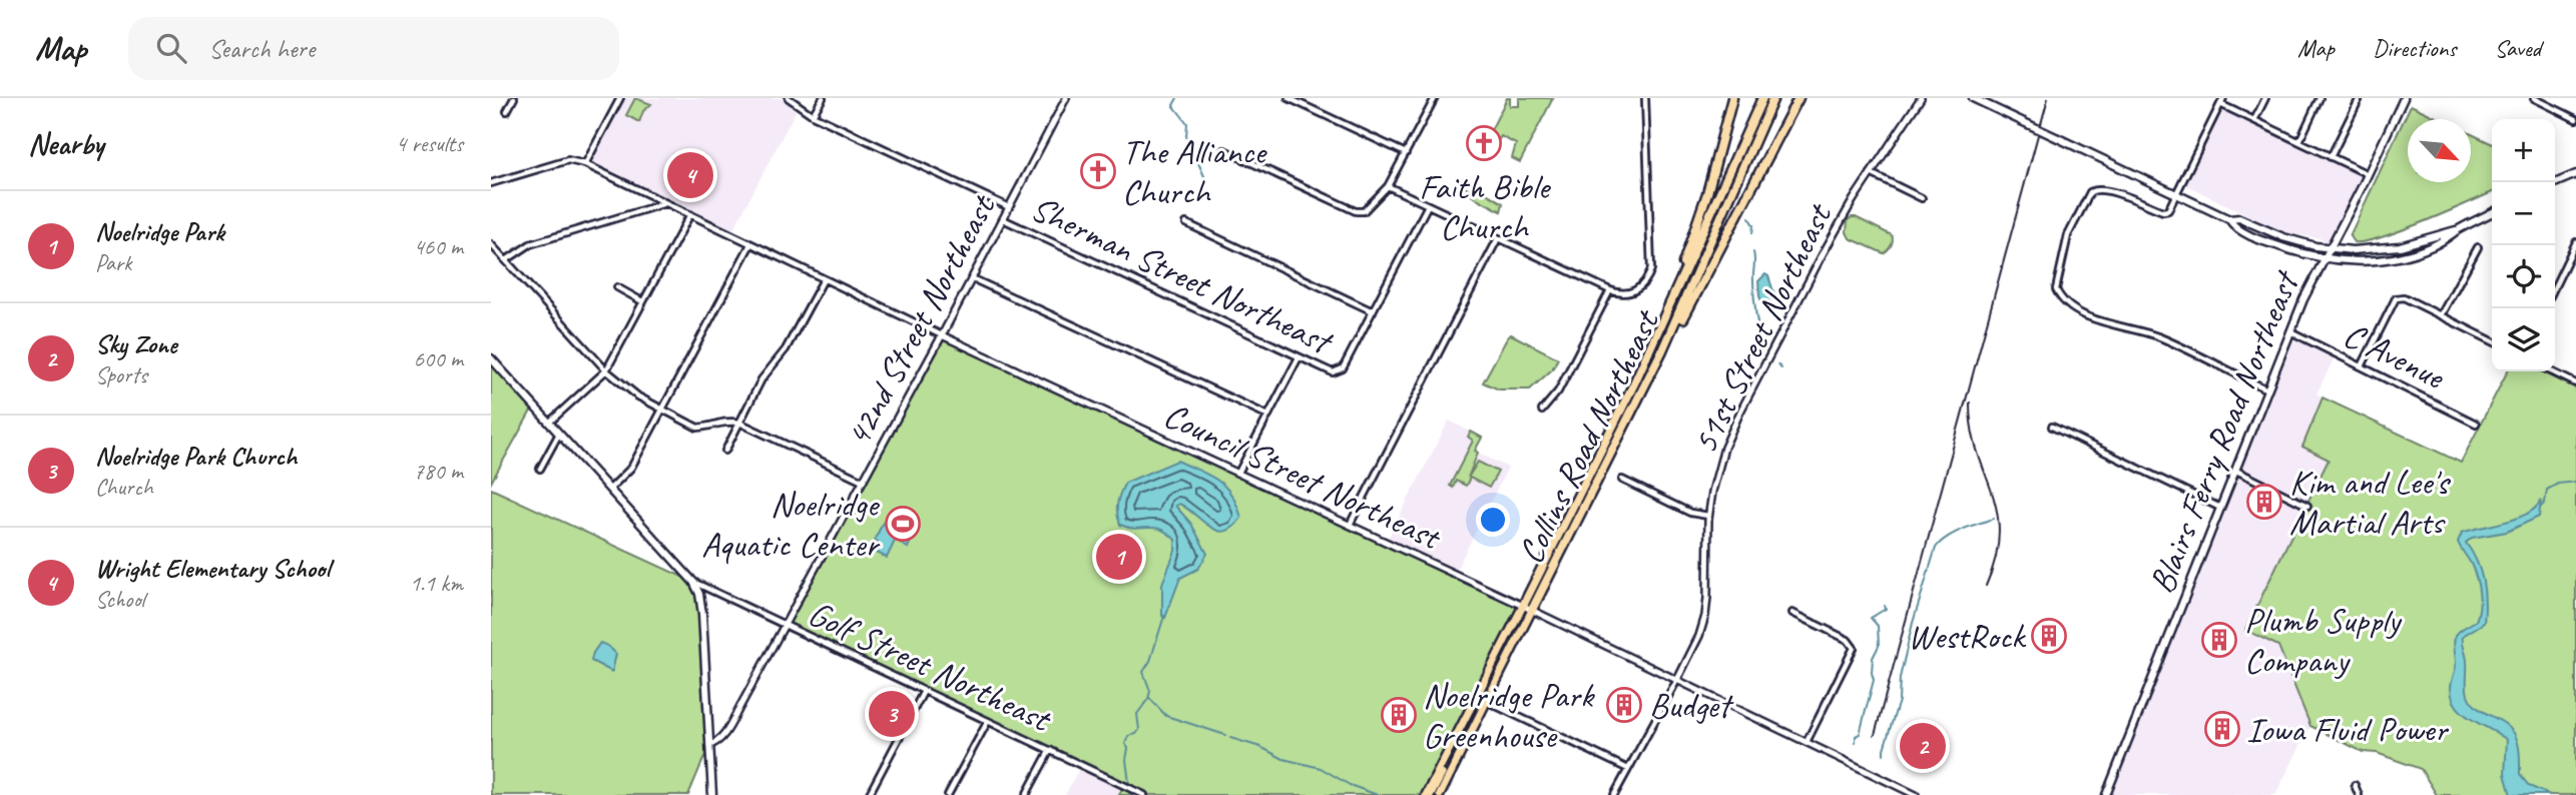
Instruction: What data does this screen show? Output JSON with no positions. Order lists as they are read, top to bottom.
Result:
{
  "streets": {
    "highway": ["Collins Road Northeast"],
    "main road": ["Blairs Ferry Road Northeast"],
    "street": [
      "Sherman Street Northeast",
      "42nd Street Northeast",
      "51st Street Northeast",
      "C Avenue",
      "Council Street Northeast",
      "Golf Street Northeast"
    ]
  },
  "crossings": [
    ["Sherman Street Northeast", "42nd Street Northeast"],
    ["42nd Street Northeast", "Council Street Northeast"],
    ["42nd Street Northeast", "Golf Street Northeast"],
    ["51st Street Northeast", "Council Street Northeast"],
    ["C Avenue", "Blairs Ferry Road Northeast"],
    ["Collins Road Northeast", "Council Street Northeast"]
  ],
  "places": {
    "church": ["Faith Bible Church", "The Alliance Church"],
    "building": [
      "Kim and Lee's Martial Arts",
      "WestRock",
      "Plumb Supply Company",
      "Budget",
      "Noelridge Park Greenhouse",
      "Iowa Fluid Power"
    ],
    "sports": ["Noelridge Aquatic Center"]
  },
  "north": "bottom right",
  "page": {
    "header": "Map",
    "search": "Search here",
    "nav": ["Map", "Directions", "Saved"],
    "heading": ["Nearby", "4 results"],
    "map_buttons": ["+", "−"],
    "pins": [
      "4",
      "1",
      "3",
      "2"
    ],
    "list": [
      {
        "mark": "1",
        "name": "Noelridge Park",
        "note": "Park",
        "value": "460 m"
      },
      {
        "mark": "2",
        "name": "Sky Zone",
        "note": "Sports",
        "value": "600 m"
      },
      {
        "mark": "3",
        "name": "Noelridge Park Church",
        "note": "Church",
        "value": "780 m"
      },
      {
        "mark": "4",
        "name": "Wright Elementary School",
        "note": "School",
        "value": "1.1 km"
      }
    ]
  }
}
